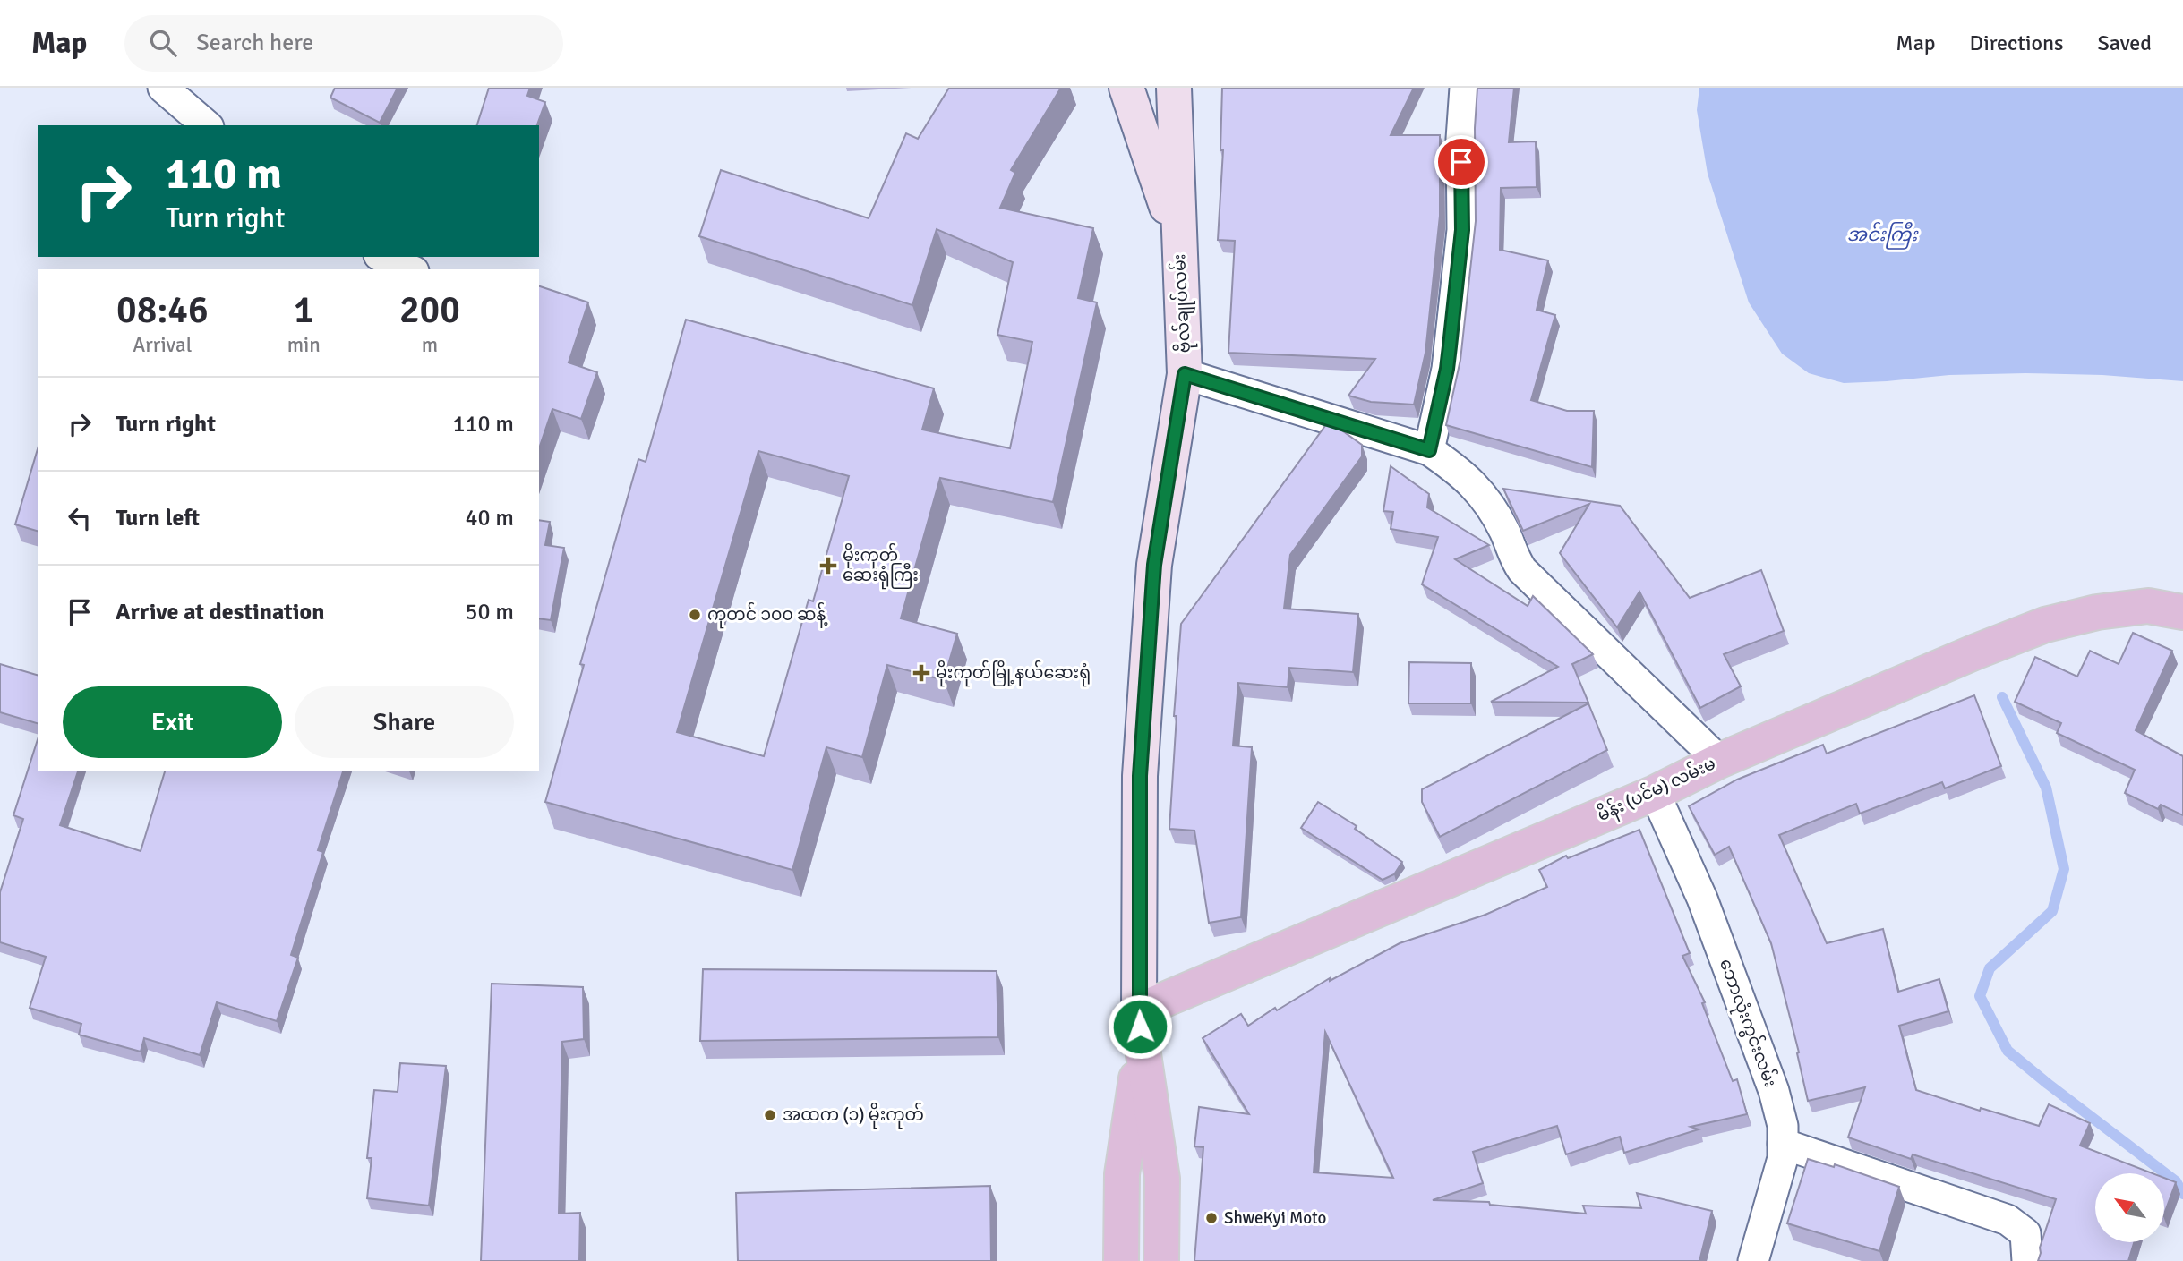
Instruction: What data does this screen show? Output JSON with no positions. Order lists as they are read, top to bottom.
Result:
{
  "streets": {
    "main road": ["ဗိုလ်‌ချုပ်‌လမ်း", "မိန်း (ပင်မ) လမ်းမ"],
    "street": ["‌ဘောလုံးကွင်းလမ်း"]
  },
  "crossings": [
    ["ဗိုလ်‌ချုပ်‌လမ်း", "မိန်း (ပင်မ) လမ်းမ"],
    ["မိန်း (ပင်မ) လမ်းမ", "‌ဘောလုံးကွင်းလမ်း"]
  ],
  "water": ["အင်းကြီး"],
  "places": {
    "health": ["မိုးကုတ်‌ ‌ဆေးရုံကြီး", "မိုးကုတ်မြို့နယ်ဆေးရုံ"],
    "other": ["ကုတင် ၁၀၀ ဆန့်", "အထက (၁) မိုးကုတ်", "ShweKyi Moto"]
  },
  "north": "top left",
  "page": {
    "header": "Map",
    "search": "Search here",
    "nav": ["Map", "Directions", "Saved"],
    "turn": ["110 m", "Turn right"],
    "eta": [
      "08:46",
      "Arrival",
      "1",
      "min",
      "200",
      "m"
    ],
    "list": [
      {
        "name": "Turn right",
        "value": "110 m"
      },
      {
        "name": "Turn left",
        "value": "40 m"
      },
      {
        "name": "Arrive at destination",
        "value": "50 m"
      }
    ],
    "buttons": ["Exit", "Share"]
  }
}
